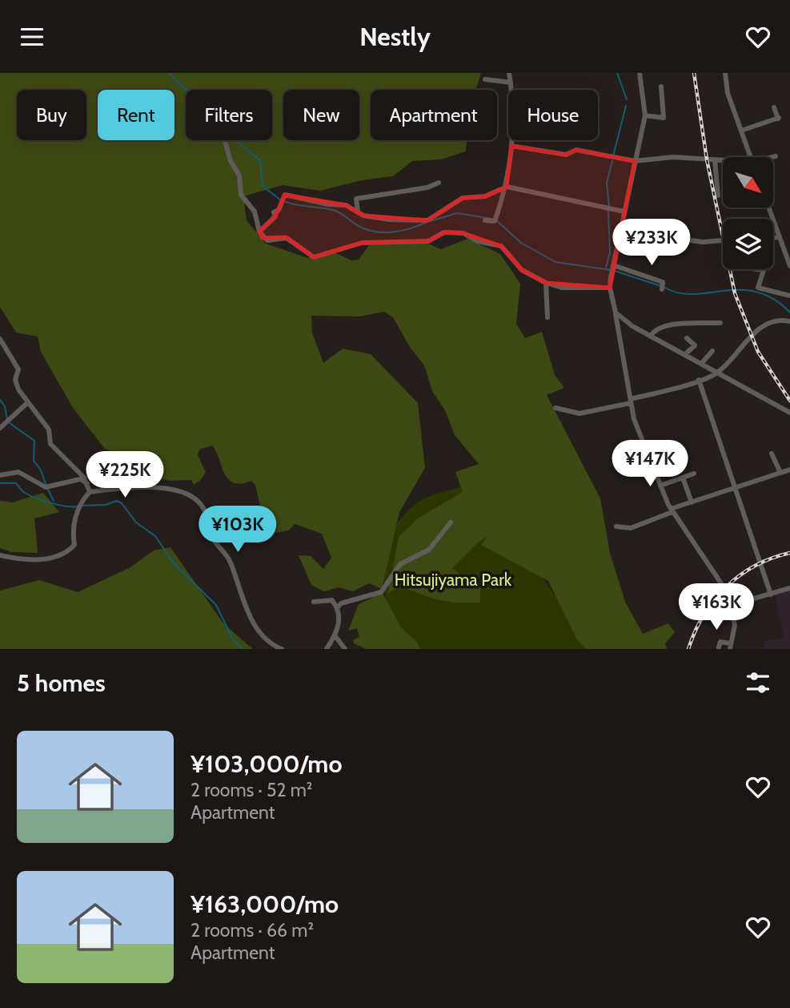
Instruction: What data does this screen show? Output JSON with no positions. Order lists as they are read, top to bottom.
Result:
{
  "parks": ["Hitsujiyama Park"],
  "north": "bottom right",
  "page": {
    "header": "Nestly",
    "chip": [
      "Buy",
      "Rent",
      "Filters",
      "New",
      "Apartment",
      "House"
    ],
    "price": [
      "¥233K",
      "¥147K",
      "¥225K",
      "¥103K",
      "¥163K"
    ],
    "heading": "5 homes",
    "list": [
      {
        "name": "¥103,000/mo",
        "note": "2 rooms · 52 m² · Apartment"
      },
      {
        "name": "¥163,000/mo",
        "note": "2 rooms · 66 m² · Apartment"
      }
    ]
  }
}
